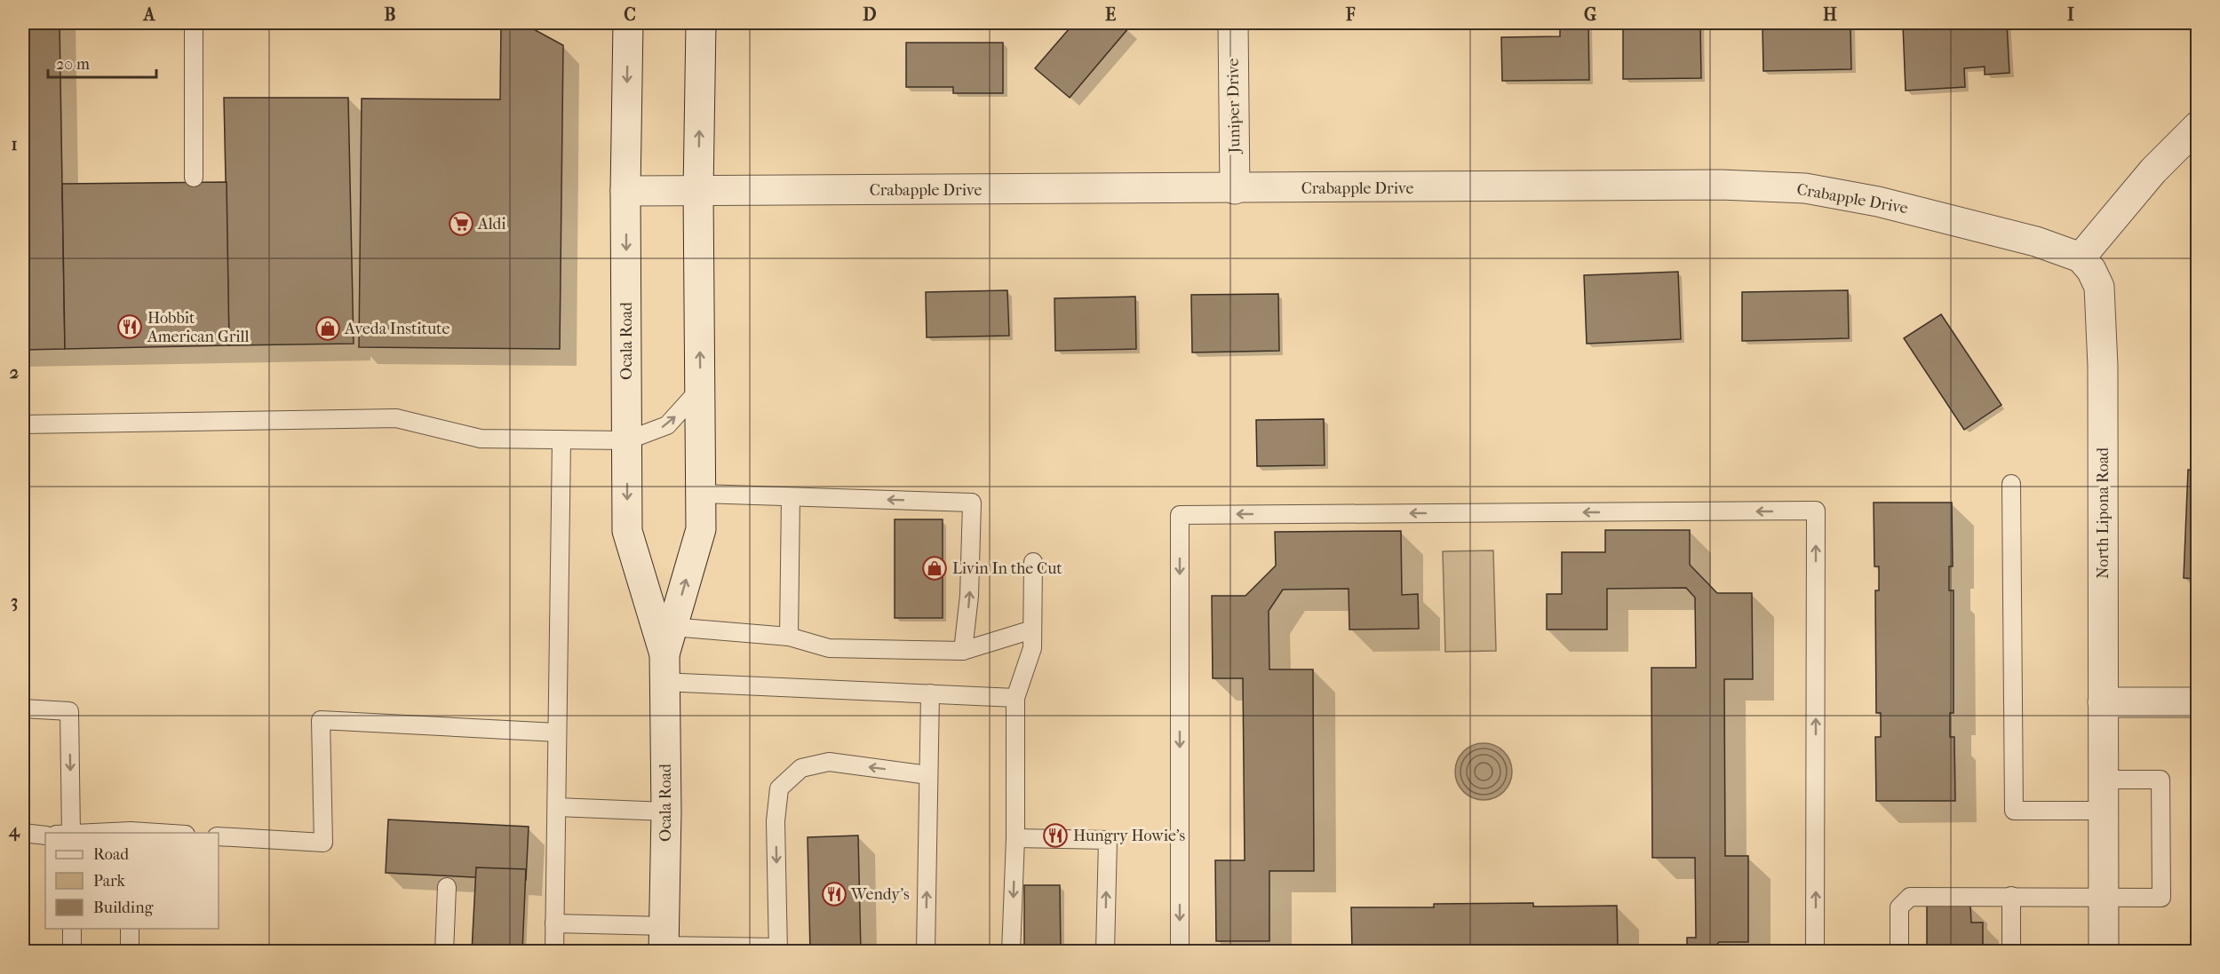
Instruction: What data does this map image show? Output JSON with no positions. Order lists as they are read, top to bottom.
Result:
{
  "streets": {
    "street": [
      "Juniper Drive",
      "Crabapple Drive",
      "Ocala Road",
      "North Lipona Road"
    ]
  },
  "crossings": [
    ["Juniper Drive", "Crabapple Drive"],
    ["Crabapple Drive", "Ocala Road"],
    ["Crabapple Drive", "North Lipona Road"]
  ],
  "places": {
    "supermarket": ["Aldi"],
    "restaurant": ["Hobbit American Grill", "Hungry Howie's", "Wendy's"],
    "shop": ["Aveda Institute", "Livin In the Cut"]
  },
  "legend": ["Road", "Park", "Building"],
  "scale_bar": "20 m",
  "grid": {
    "columns": [
      "A",
      "B",
      "C",
      "D",
      "E",
      "F",
      "G",
      "H",
      "I"
    ],
    "rows": [
      "1",
      "2",
      "3",
      "4"
    ]
  }
}
